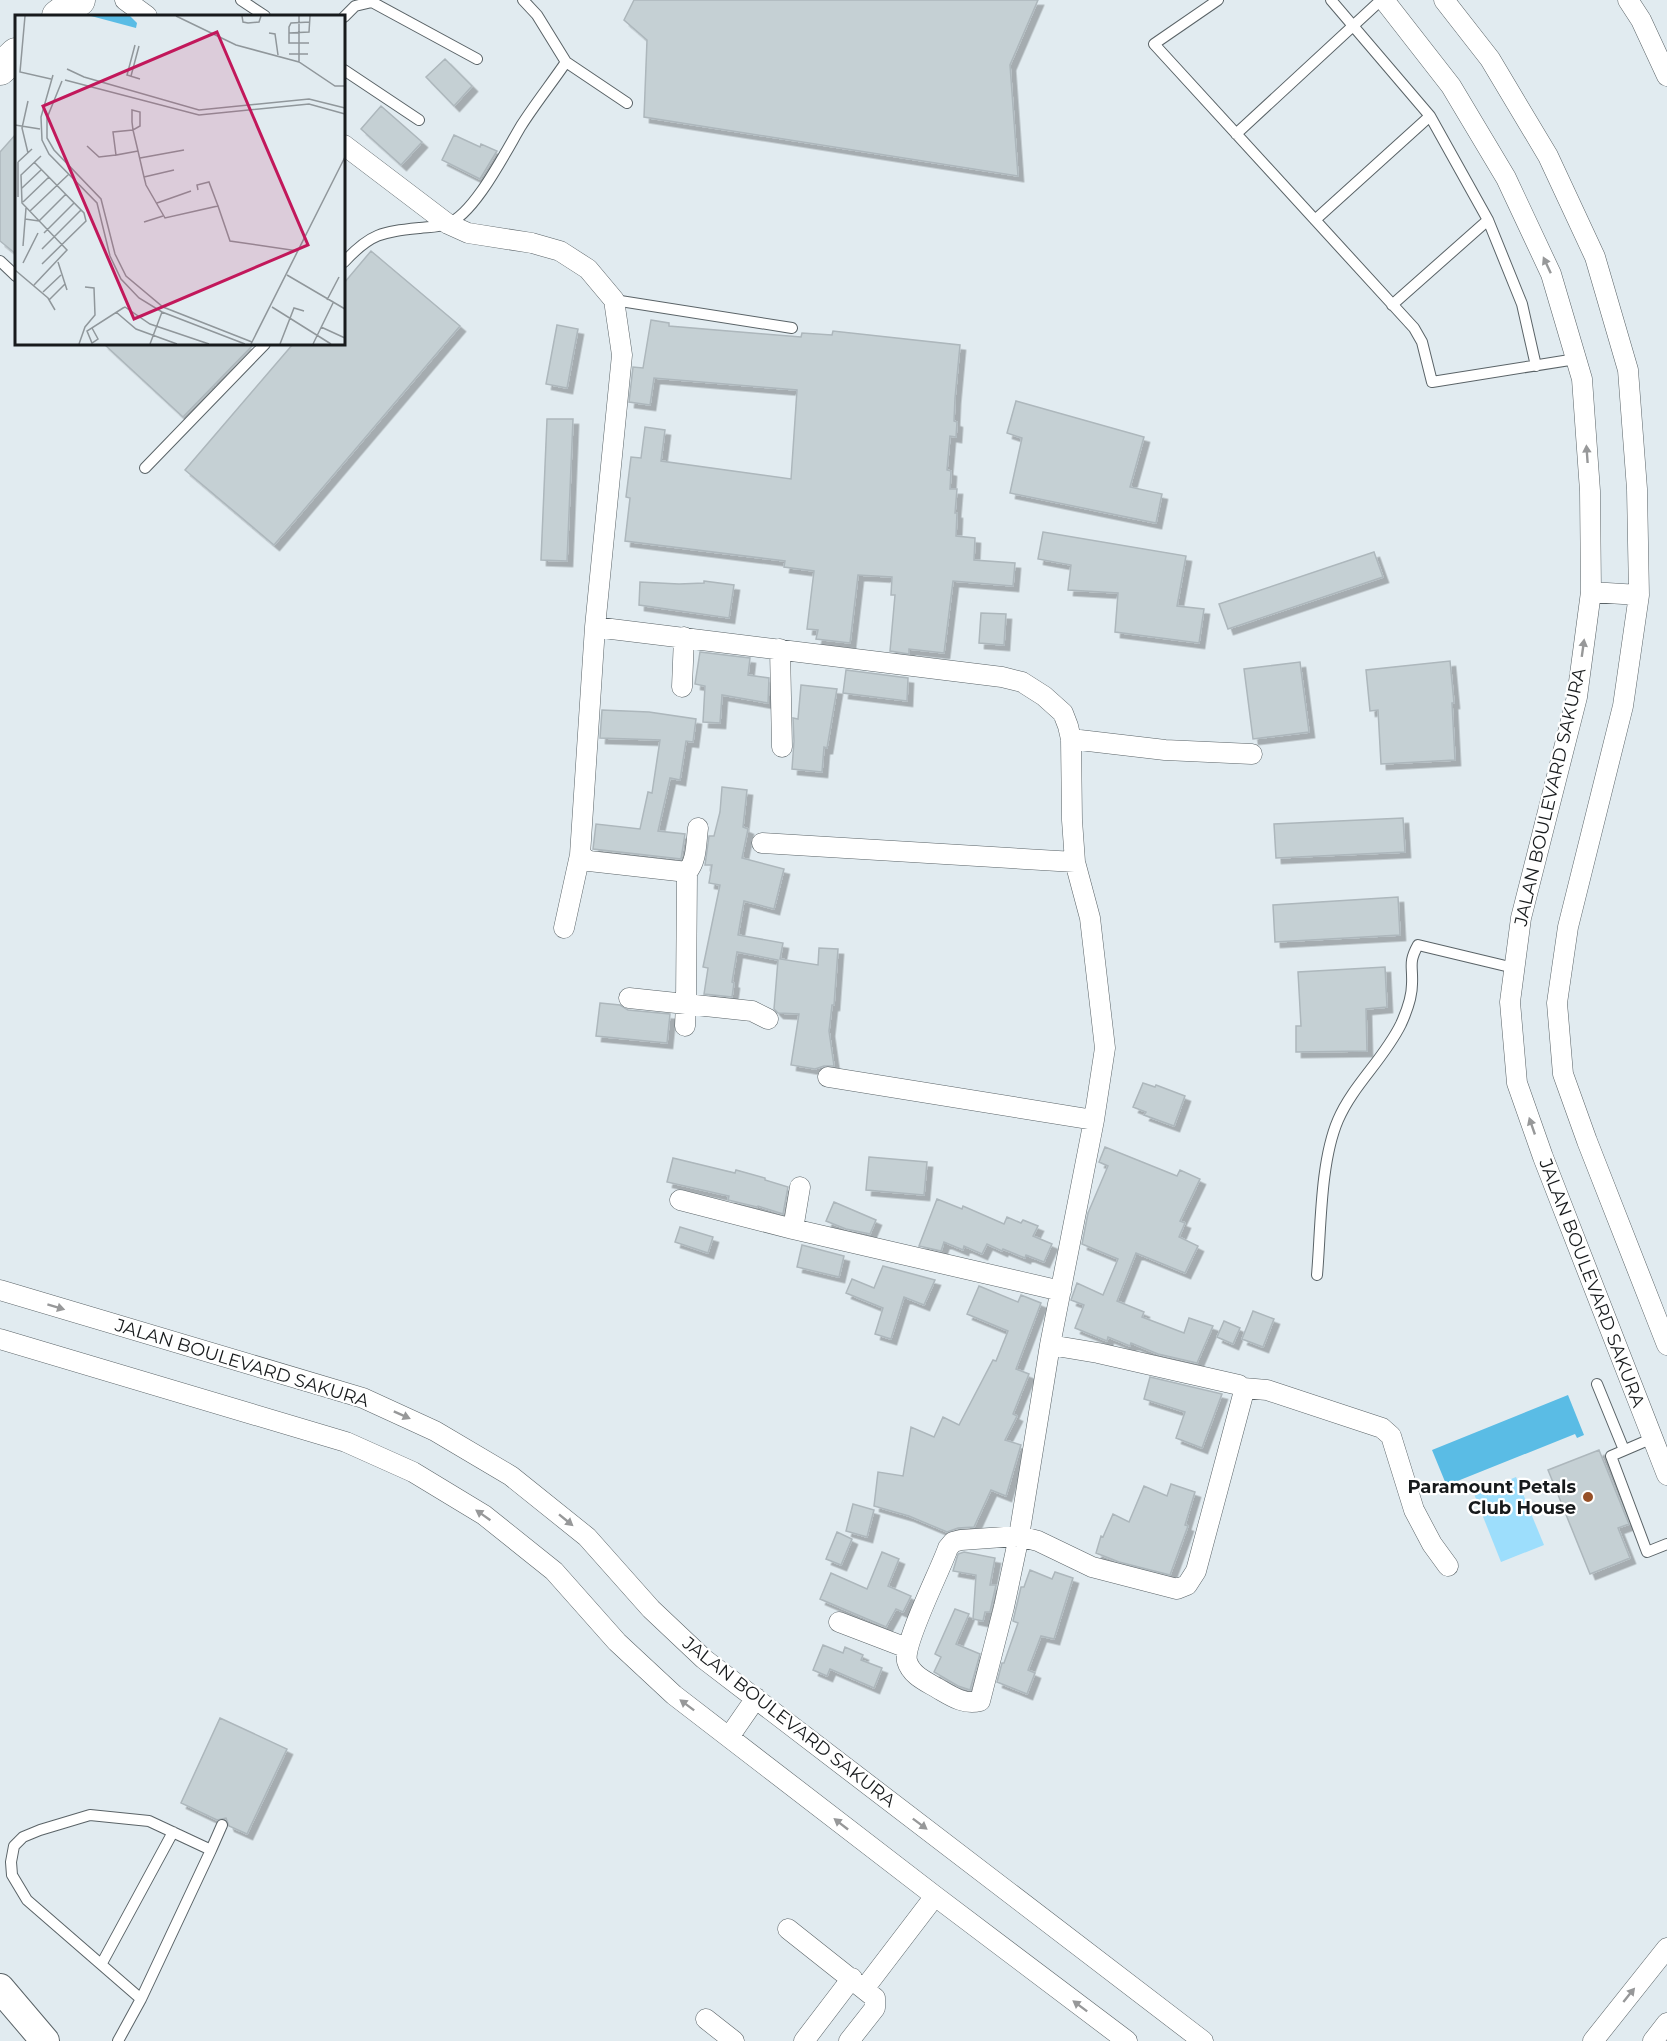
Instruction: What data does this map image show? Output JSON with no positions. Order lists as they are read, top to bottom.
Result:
{
  "streets": {
    "street": ["JALAN BOULEVARD SAKURA"]
  },
  "places": ["Paramount Petals Club House"]
}
